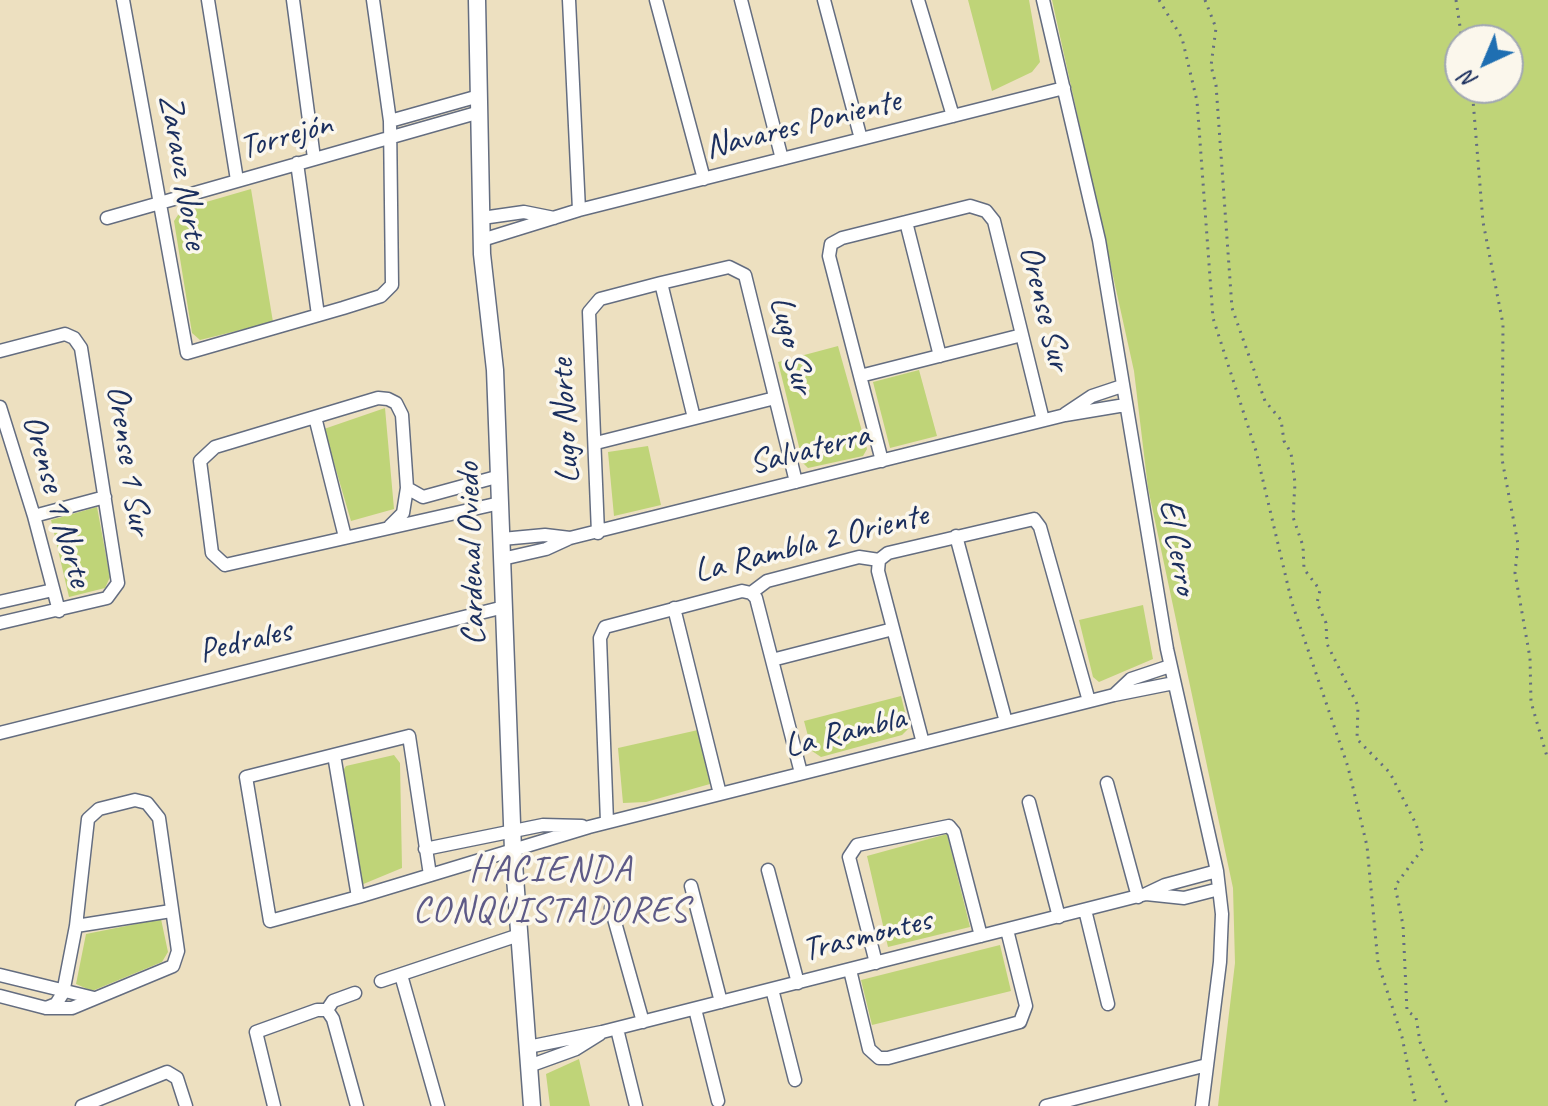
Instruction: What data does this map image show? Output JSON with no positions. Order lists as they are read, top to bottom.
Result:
{
  "streets": {
    "street": [
      "Navares Poniente",
      "Torrejón",
      "Zarauz Norte",
      "Orense Sur",
      "Lugo Sur",
      "Lugo Norte",
      "Salvaterra",
      "Orense 1 Sur",
      "Orense 1 Norte",
      "La Rambla 2 Oriente",
      "El Cerro",
      "Cardenal Oviedo",
      "Pedrales",
      "La Rambla",
      "Trasmontes"
    ]
  },
  "crossings": [
    ["Navares Poniente", "El Cerro"],
    ["Navares Poniente", "Cardenal Oviedo"],
    ["Torrejón", "Zarauz Norte"],
    ["Torrejón", "Cardenal Oviedo"],
    ["Orense Sur", "Salvaterra"],
    ["Lugo Sur", "Lugo Norte"],
    ["Lugo Sur", "Salvaterra"],
    ["Lugo Norte", "Salvaterra"],
    ["Salvaterra", "El Cerro"],
    ["Salvaterra", "Cardenal Oviedo"],
    ["Orense 1 Sur", "Orense 1 Norte"],
    ["La Rambla 2 Oriente", "La Rambla"],
    ["El Cerro", "La Rambla"],
    ["El Cerro", "Trasmontes"],
    ["Cardenal Oviedo", "Pedrales"],
    ["Cardenal Oviedo", "La Rambla"],
    ["Cardenal Oviedo", "Trasmontes"]
  ],
  "districts": ["HACIENDA CONQUISTADORES"],
  "north": "bottom left"
}
